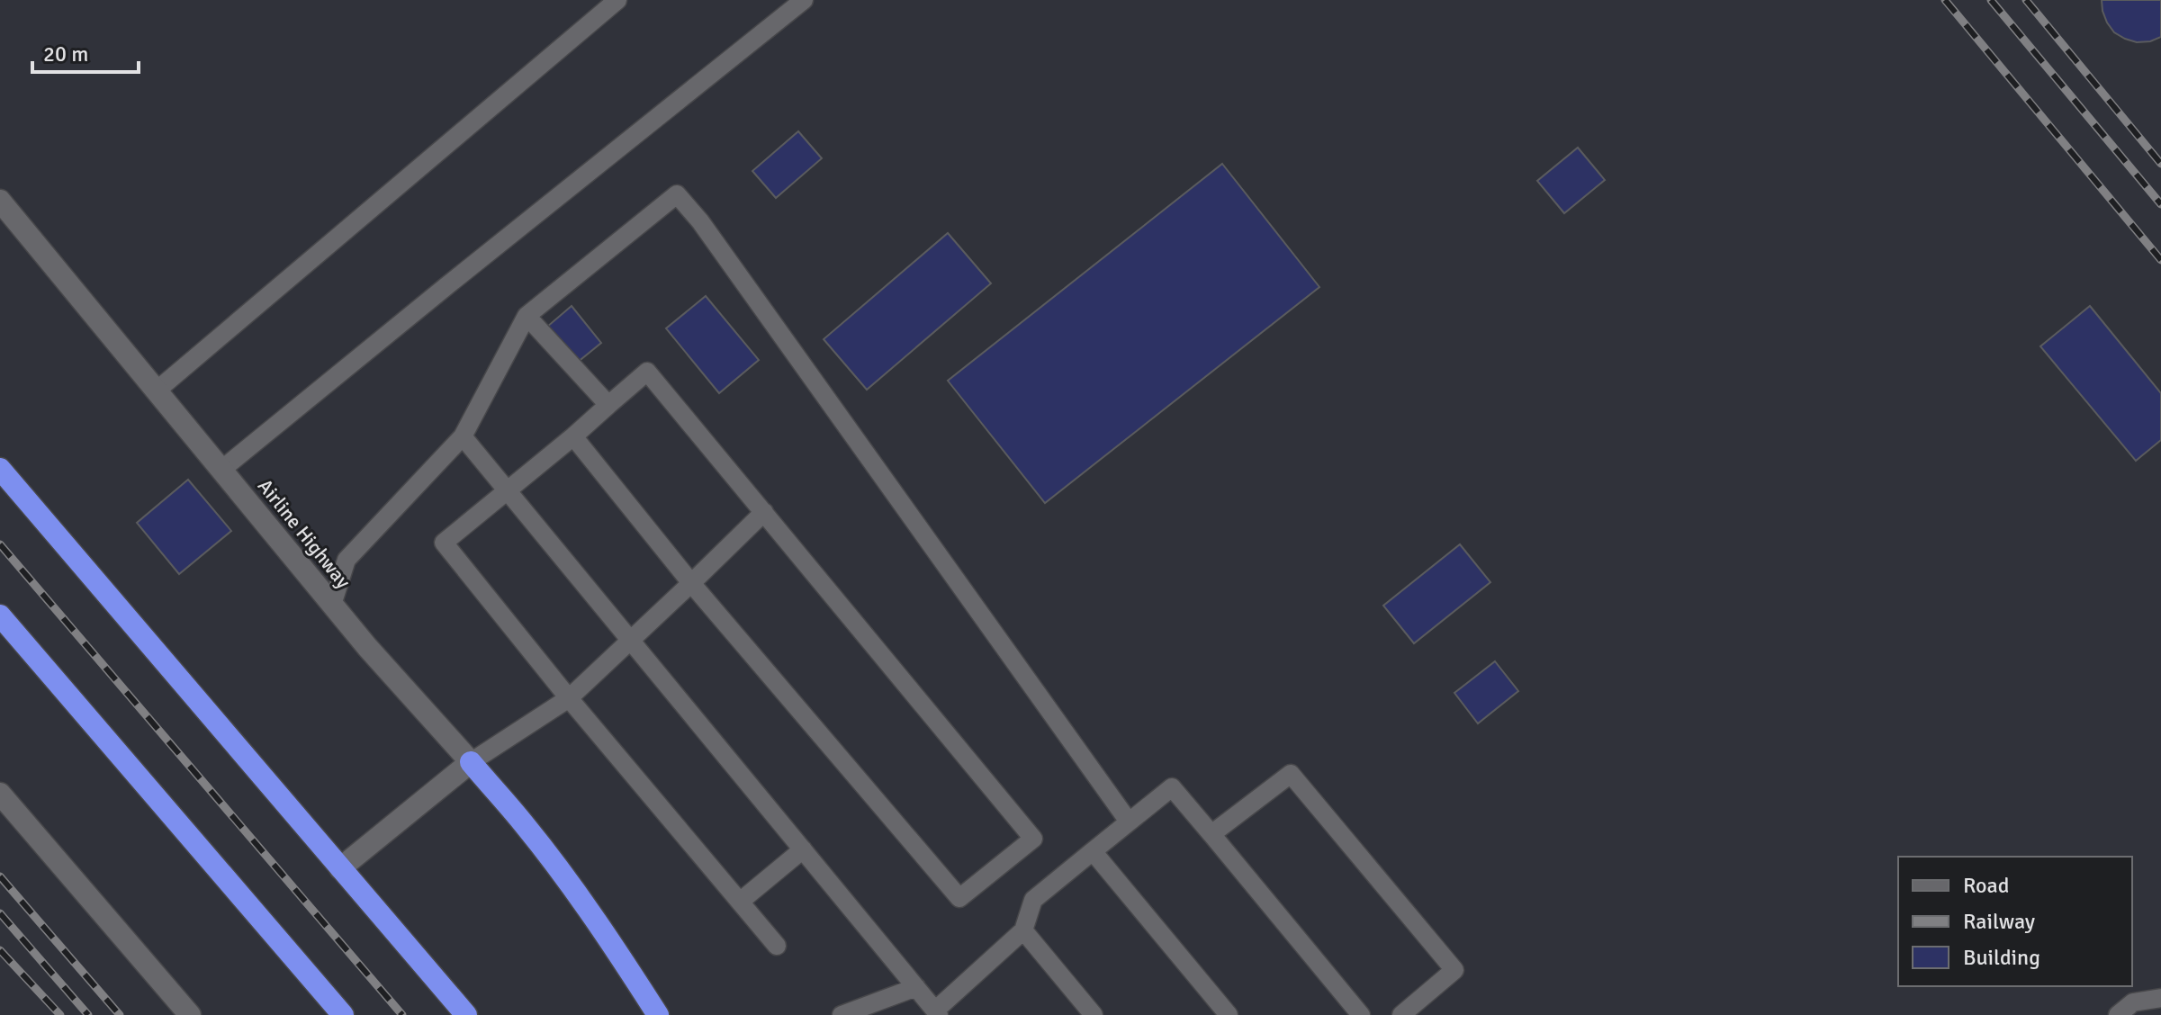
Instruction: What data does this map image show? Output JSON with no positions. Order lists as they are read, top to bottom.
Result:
{
  "streets": {
    "street": ["Airline Highway"]
  },
  "legend": ["Road", "Railway", "Building"],
  "scale_bar": "20 m"
}
